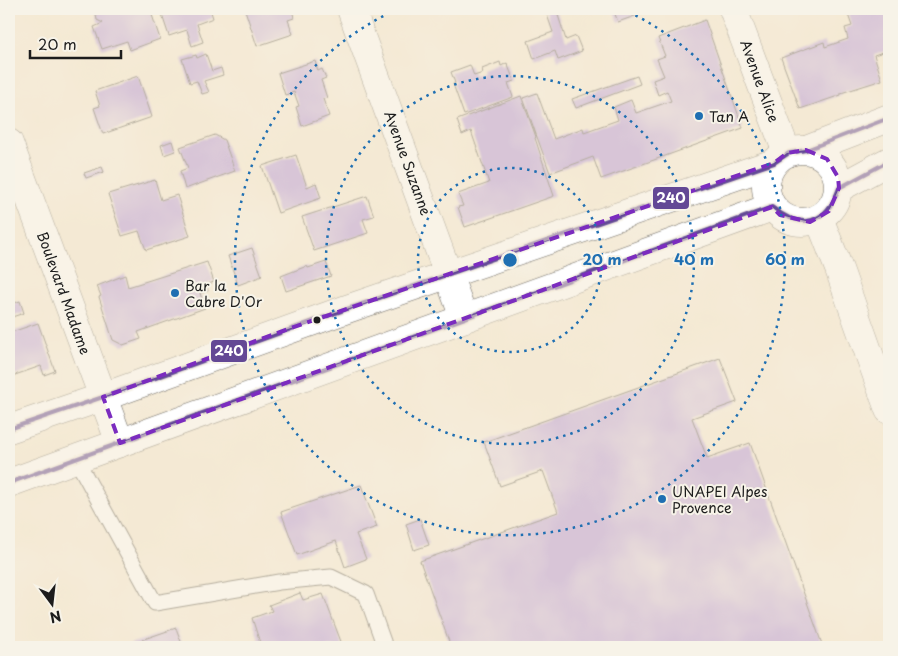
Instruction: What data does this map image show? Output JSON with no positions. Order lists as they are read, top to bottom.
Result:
{
  "streets": {
    "main road": ["Avenue Alice", "Avenue Suzanne", "Boulevard Madame"]
  },
  "places": ["Tan A", "Bar la Cabre D'Or", "UNAPEI Alpes Provence"],
  "lines": ["transit line 240"],
  "scale_bar": "20 m",
  "north": "bottom",
  "rings": ["20 m", "40 m", "60 m"]
}
